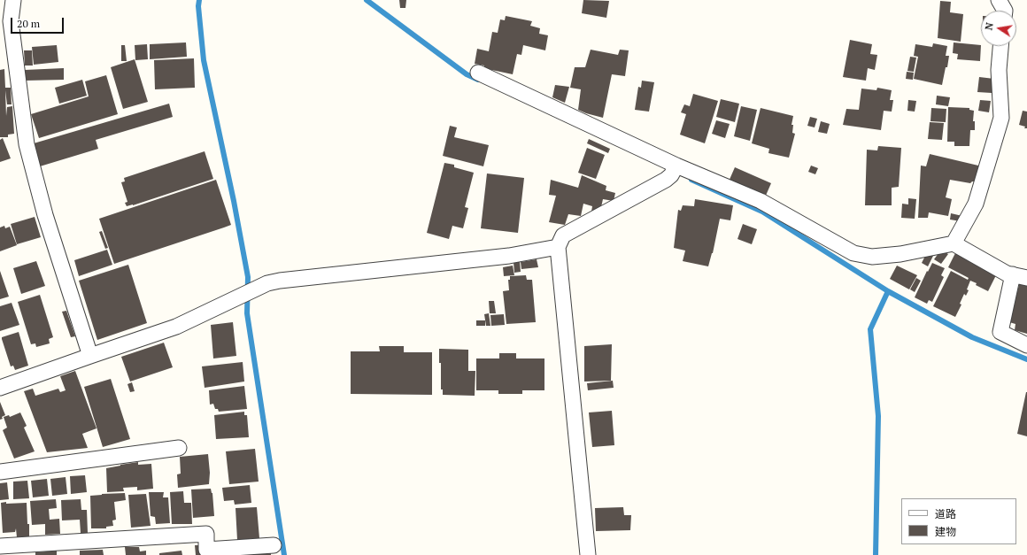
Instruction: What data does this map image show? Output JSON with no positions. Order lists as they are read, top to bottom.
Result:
{
  "legend": ["道路", "建物"],
  "scale_bar": "20 m",
  "north": "left"
}
